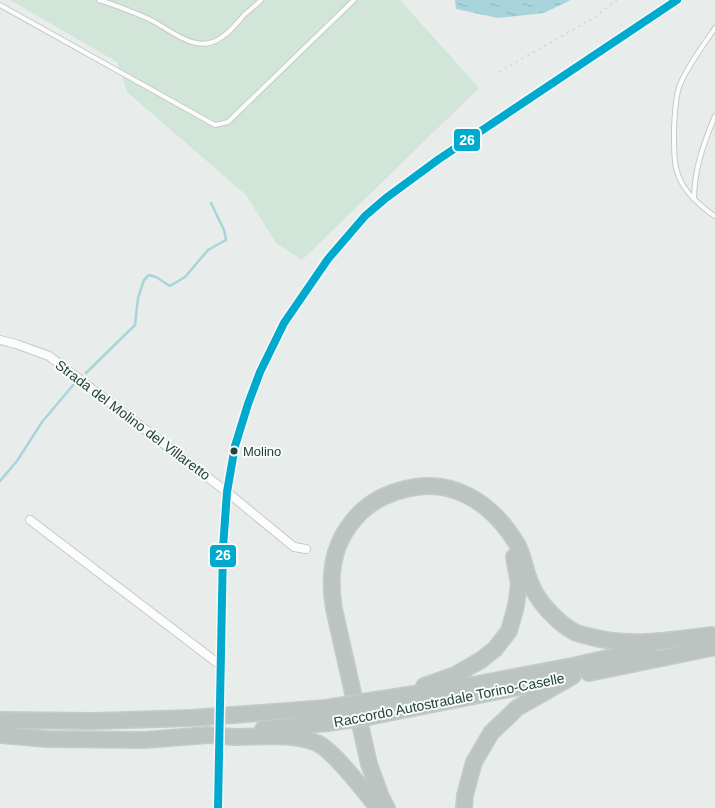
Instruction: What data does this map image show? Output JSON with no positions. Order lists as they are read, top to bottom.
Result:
{
  "streets": {
    "highway": ["Raccordo Autostradale Torino-Caselle"],
    "street": ["Strada del Molino del Villaretto"]
  },
  "places": ["Molino"],
  "lines": ["transit line 26"]
}
